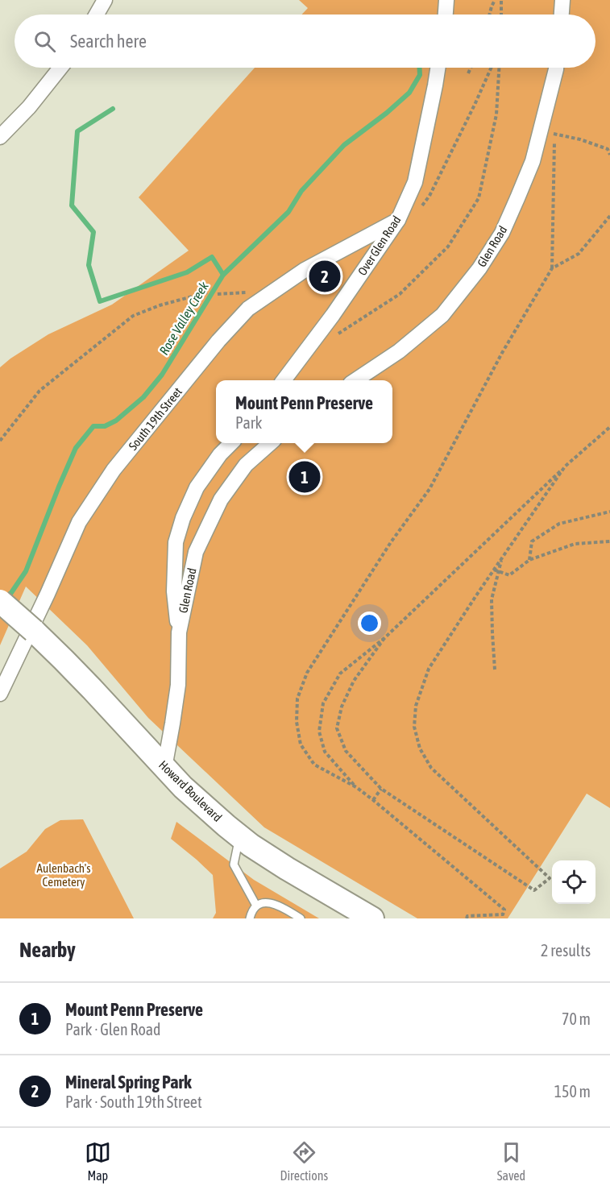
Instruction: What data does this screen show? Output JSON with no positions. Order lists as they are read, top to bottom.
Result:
{
  "streets": {
    "main road": ["Howard Boulevard"],
    "street": ["Over Glen Road", "Glen Road", "South 19th Street"]
  },
  "crossings": [
    ["Over Glen Road", "South 19th Street"],
    ["Glen Road", "Howard Boulevard"]
  ],
  "water": ["Rose Valley Creek"],
  "parks": ["Aulenbach's Cemetery"],
  "page": {
    "search": "Search here",
    "pins": ["2", "1"],
    "popup": ["Mount Penn Preserve", "Park"],
    "heading": ["Nearby", "2 results"],
    "list": [
      {
        "mark": "1",
        "name": "Mount Penn Preserve",
        "note": "Park · Glen Road",
        "value": "70 m"
      },
      {
        "mark": "2",
        "name": "Mineral Spring Park",
        "note": "Park · South 19th Street",
        "value": "150 m"
      }
    ],
    "nav": ["Map", "Directions", "Saved"]
  }
}
